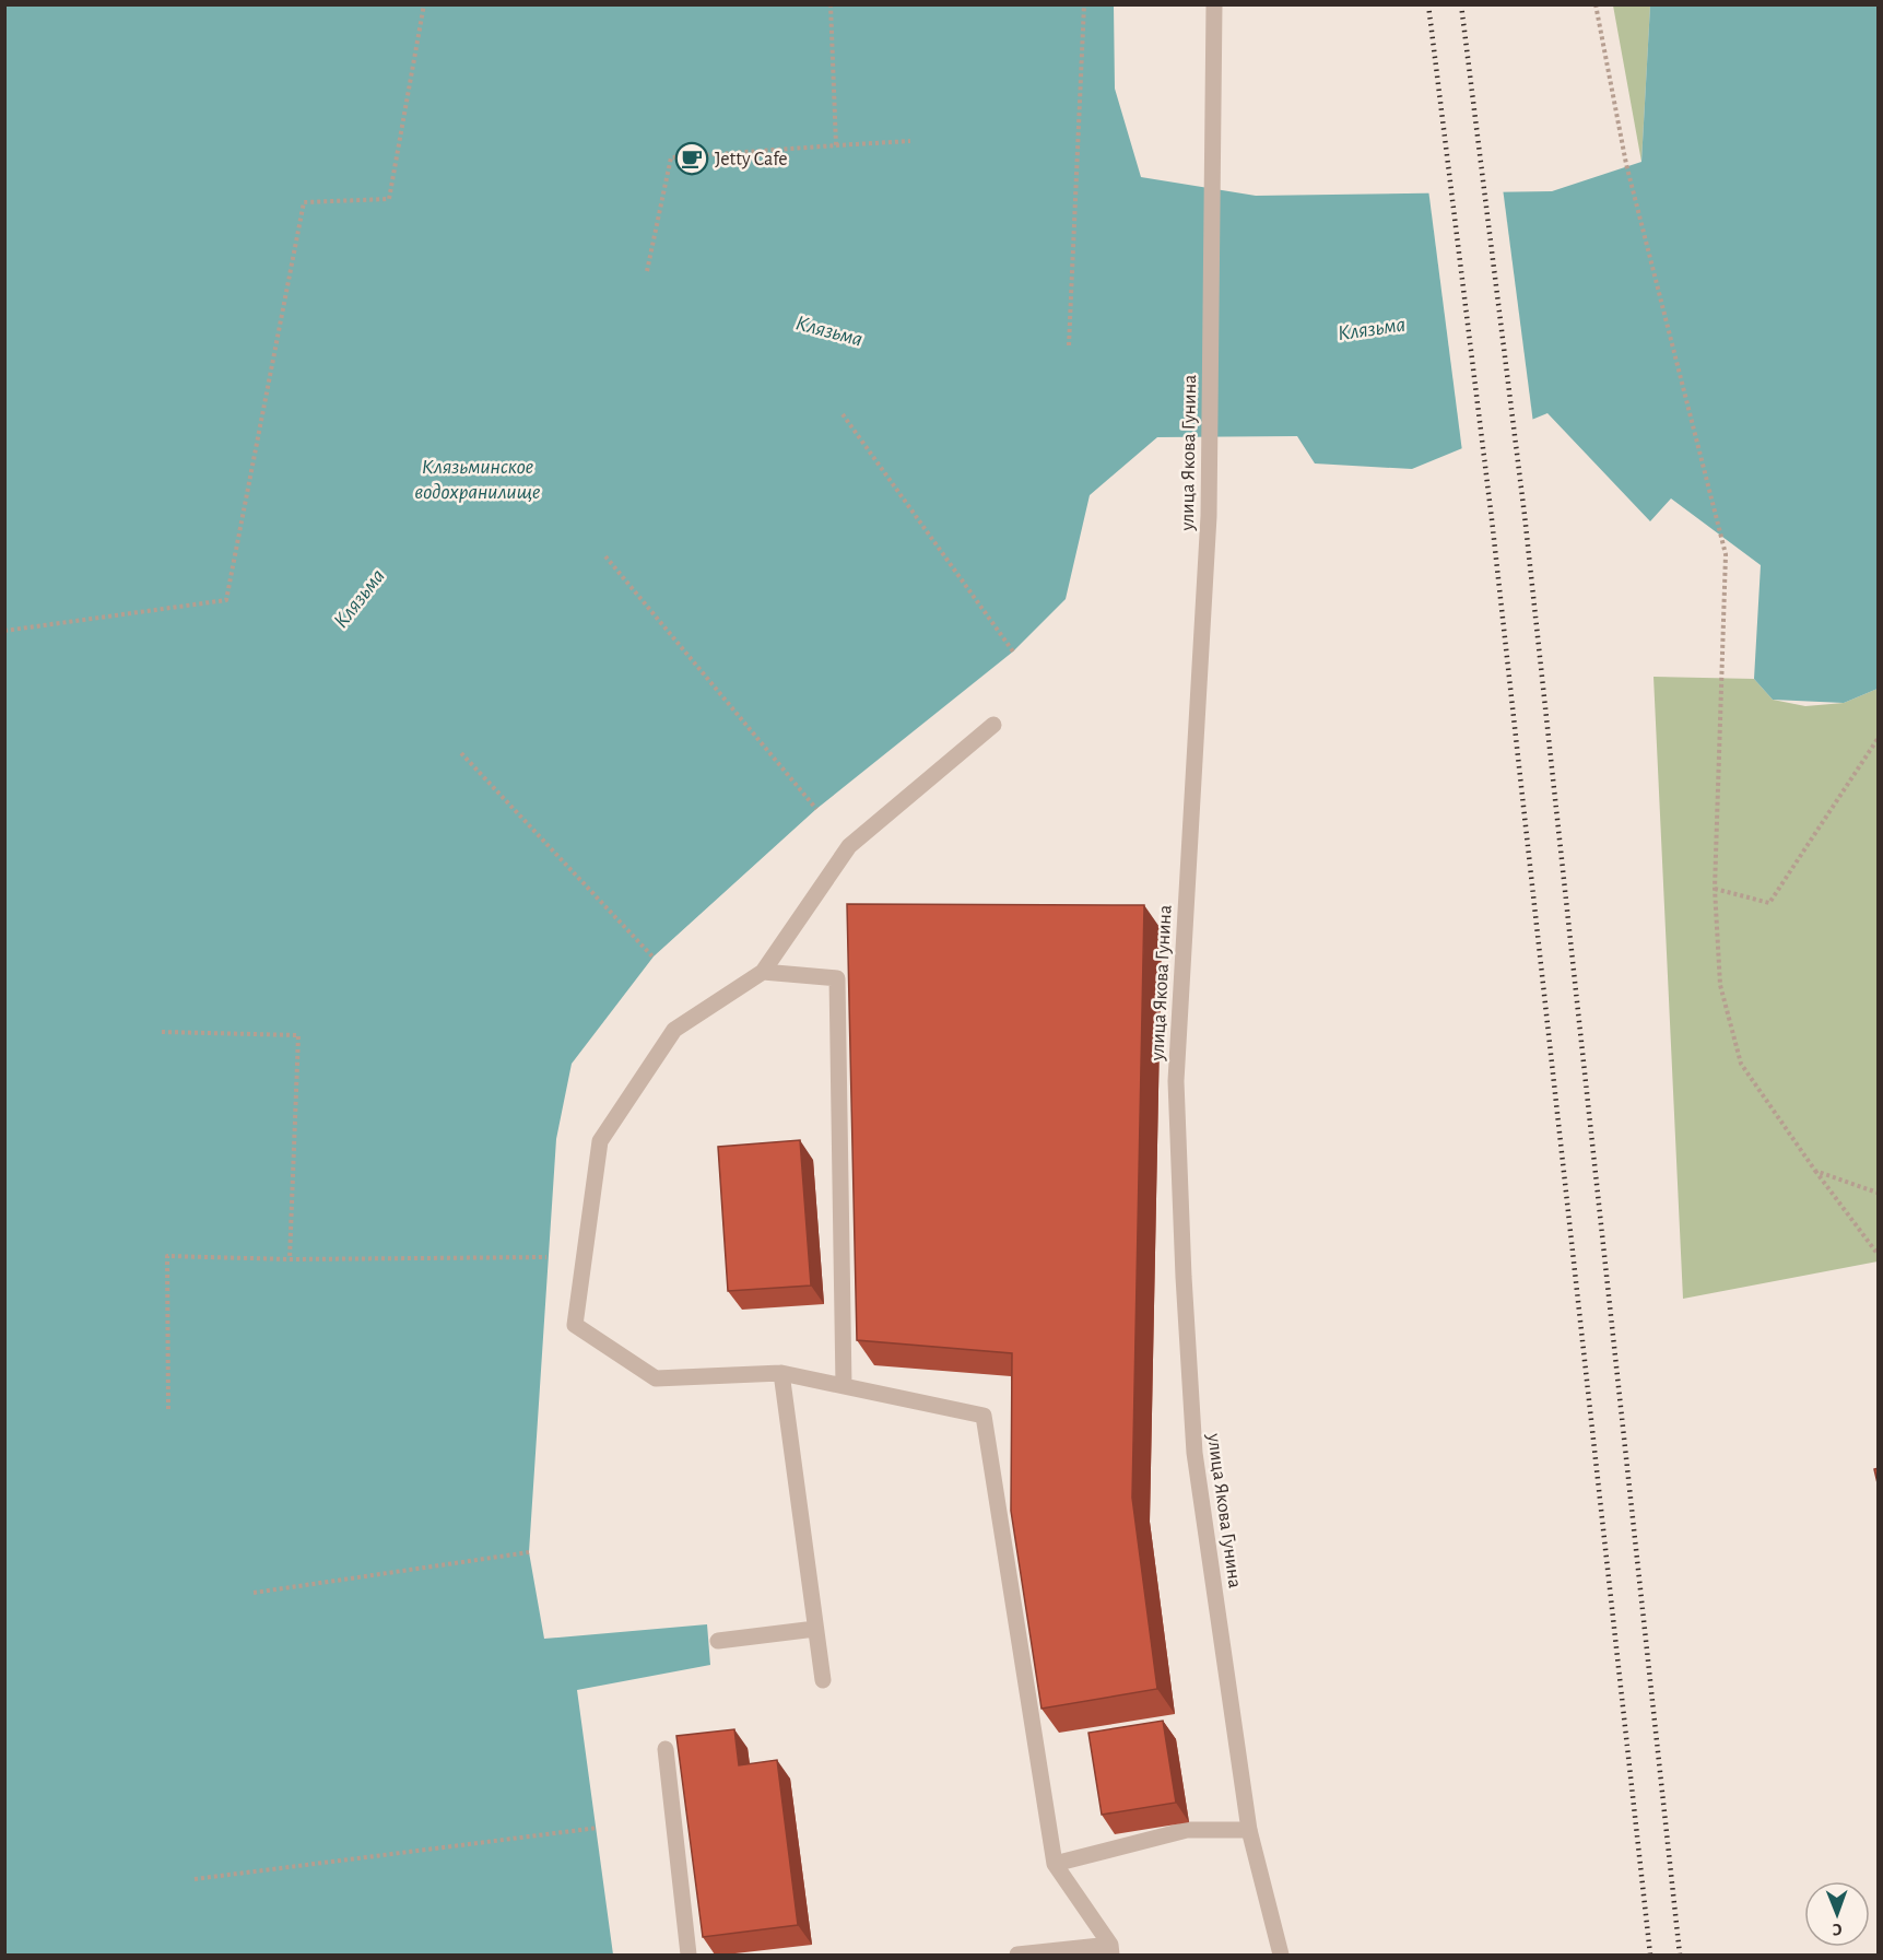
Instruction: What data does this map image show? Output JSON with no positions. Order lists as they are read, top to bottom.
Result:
{
  "streets": {
    "street": ["улица Якова Гунина"]
  },
  "water": ["Клязьма", "Клязьминское водохранилище"],
  "places": {
    "cafe": ["Jetty Cafe"]
  },
  "north": "bottom"
}
